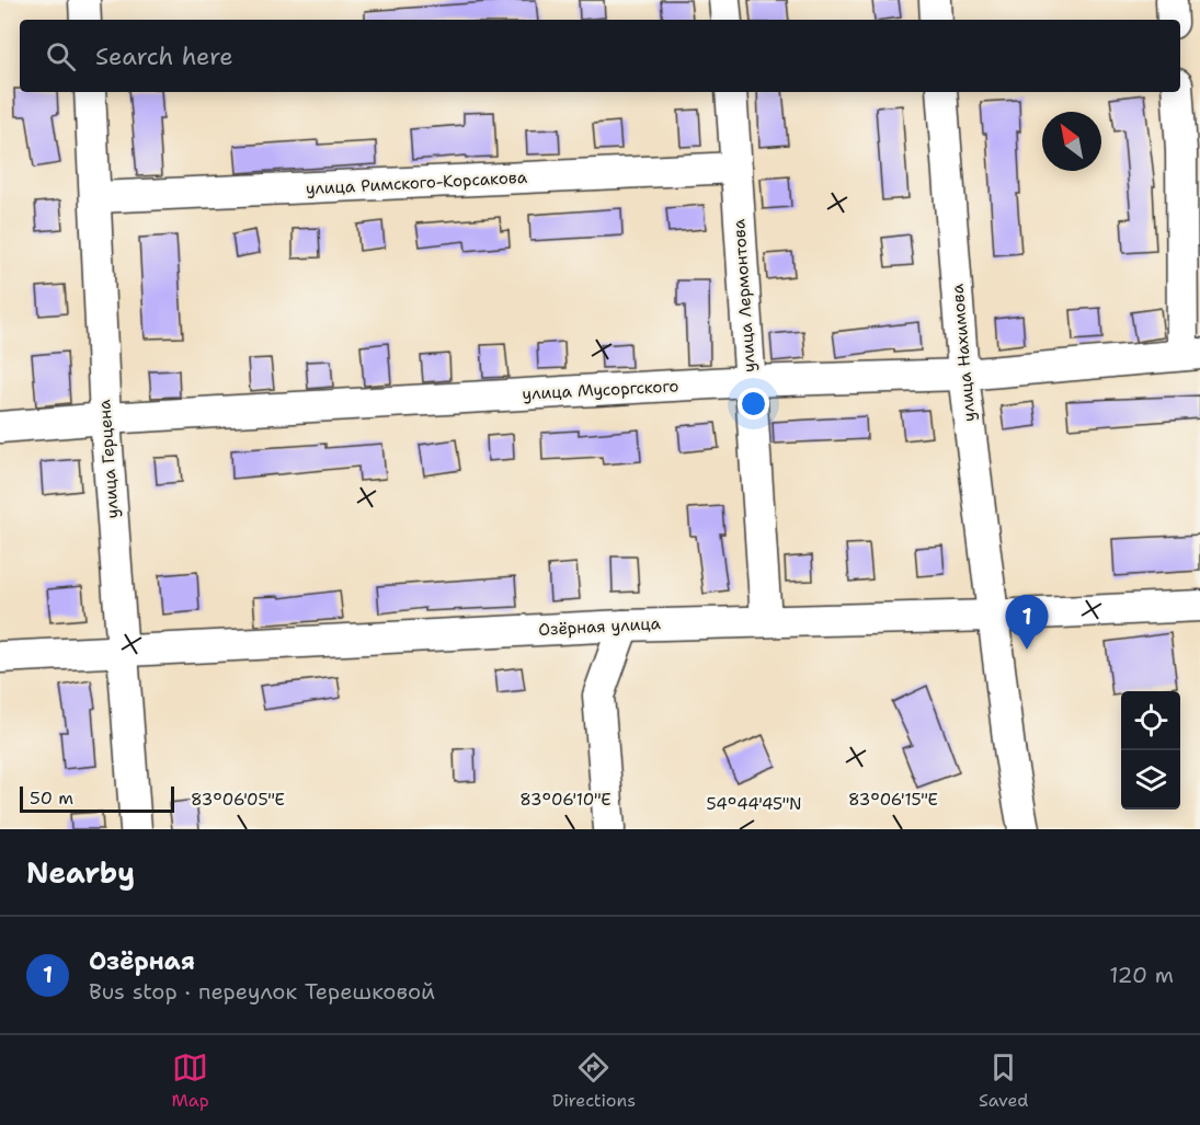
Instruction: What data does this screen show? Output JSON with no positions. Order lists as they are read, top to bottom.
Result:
{
  "streets": {
    "street": [
      "улица Римского-Корсакова",
      "улица Лермонтова",
      "улица Нахимова",
      "улица Мусоргского",
      "улица Герцена",
      "Озёрная улица"
    ]
  },
  "crossings": [
    ["улица Римского-Корсакова", "улица Лермонтова"],
    ["улица Римского-Корсакова", "улица Герцена"],
    ["улица Лермонтова", "улица Мусоргского"],
    ["улица Лермонтова", "Озёрная улица"],
    ["улица Нахимова", "улица Мусоргского"],
    ["улица Нахимова", "Озёрная улица"],
    ["улица Мусоргского", "улица Герцена"],
    ["улица Герцена", "Озёрная улица"]
  ],
  "scale_bar": "50 m",
  "north": "top left",
  "page": {
    "search": "Search here",
    "pins": "1",
    "scale": "50 m",
    "heading": "Nearby",
    "list": [
      {
        "mark": "1",
        "name": "Озёрная",
        "note": "Bus stop · переулок Терешковой",
        "value": "120 m"
      }
    ],
    "nav": ["Map", "Directions", "Saved"]
  },
  "coordinates": [
    "83°06'05\"E",
    "83°06'10\"E",
    "83°06'15\"E",
    "54°44'45\"N"
  ]
}
